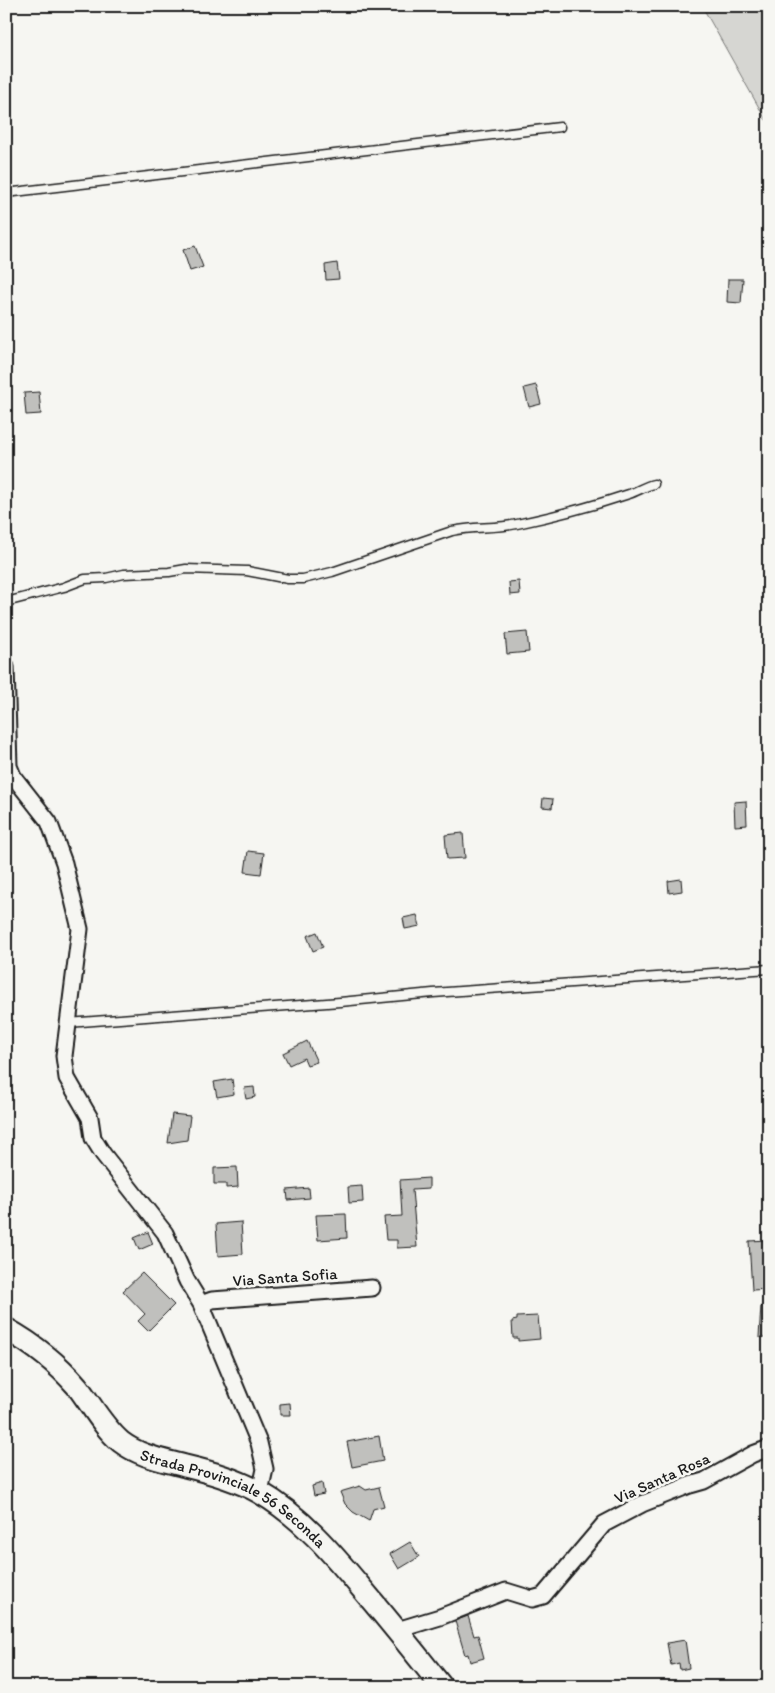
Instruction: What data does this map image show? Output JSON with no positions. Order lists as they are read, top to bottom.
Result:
{
  "streets": {
    "street": ["Via Santa Sofia", "Via Santa Rosa", "Strada Provinciale 56 Seconda"]
  },
  "crossings": [
    ["Via Santa Rosa", "Strada Provinciale 56 Seconda"]
  ]
}
